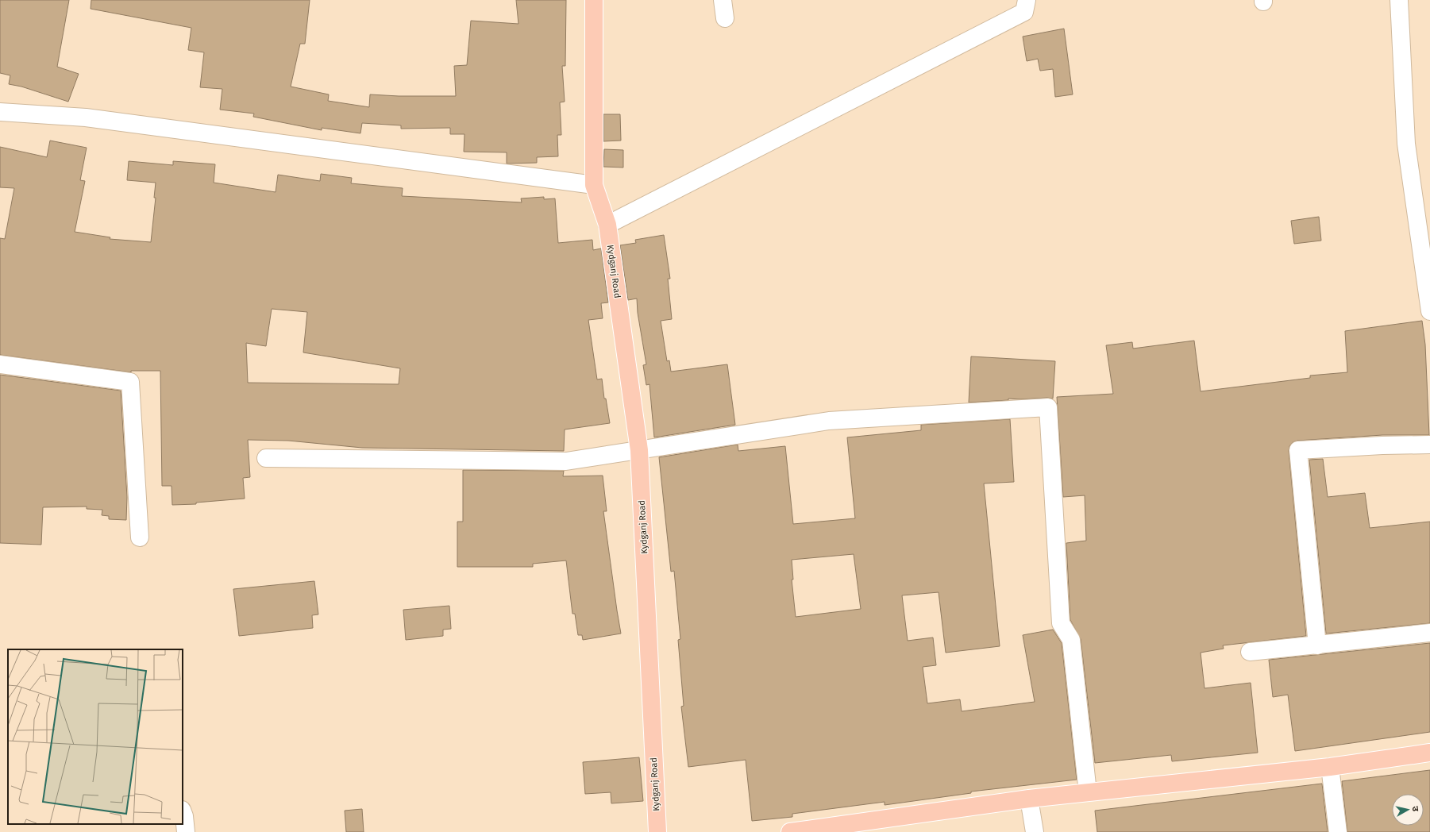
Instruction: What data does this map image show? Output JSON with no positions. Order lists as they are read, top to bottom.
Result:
{
  "streets": {
    "main road": ["Kydganj Road"]
  },
  "north": "right"
}
